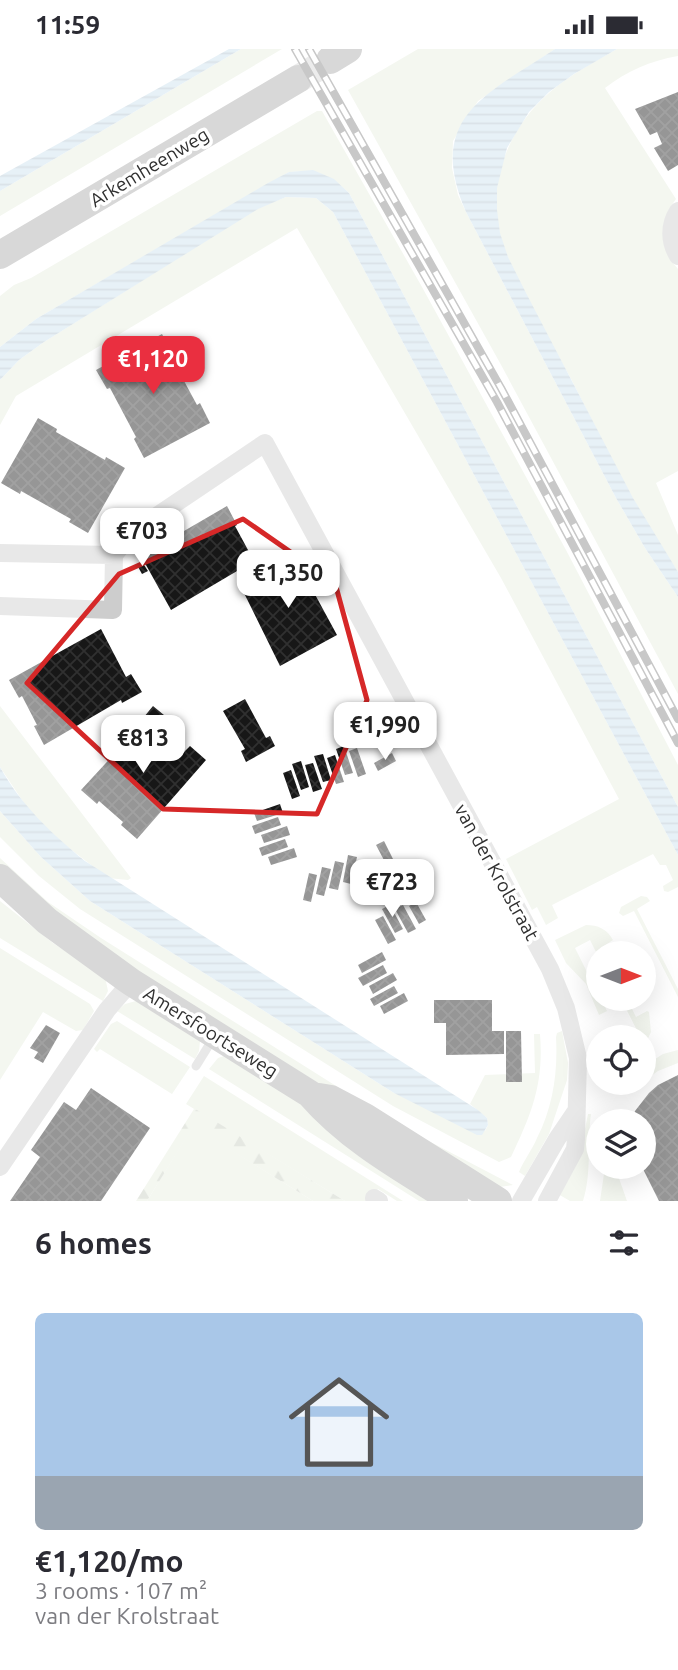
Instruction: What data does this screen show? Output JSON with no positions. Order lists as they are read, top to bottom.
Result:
{
  "streets": {
    "main road": ["Arkemheenweg", "Amersfoortseweg"],
    "street": ["van der Krolstraat"]
  },
  "north": "right",
  "page": {
    "status": "11:59",
    "price": [
      "€1,120",
      "€703",
      "€1,350",
      "€1,990",
      "€813",
      "€723"
    ],
    "heading": "6 homes",
    "list": [
      {
        "name": "€1,120/mo",
        "note": "3 rooms · 107 m² · van der Krolstraat"
      }
    ]
  }
}
